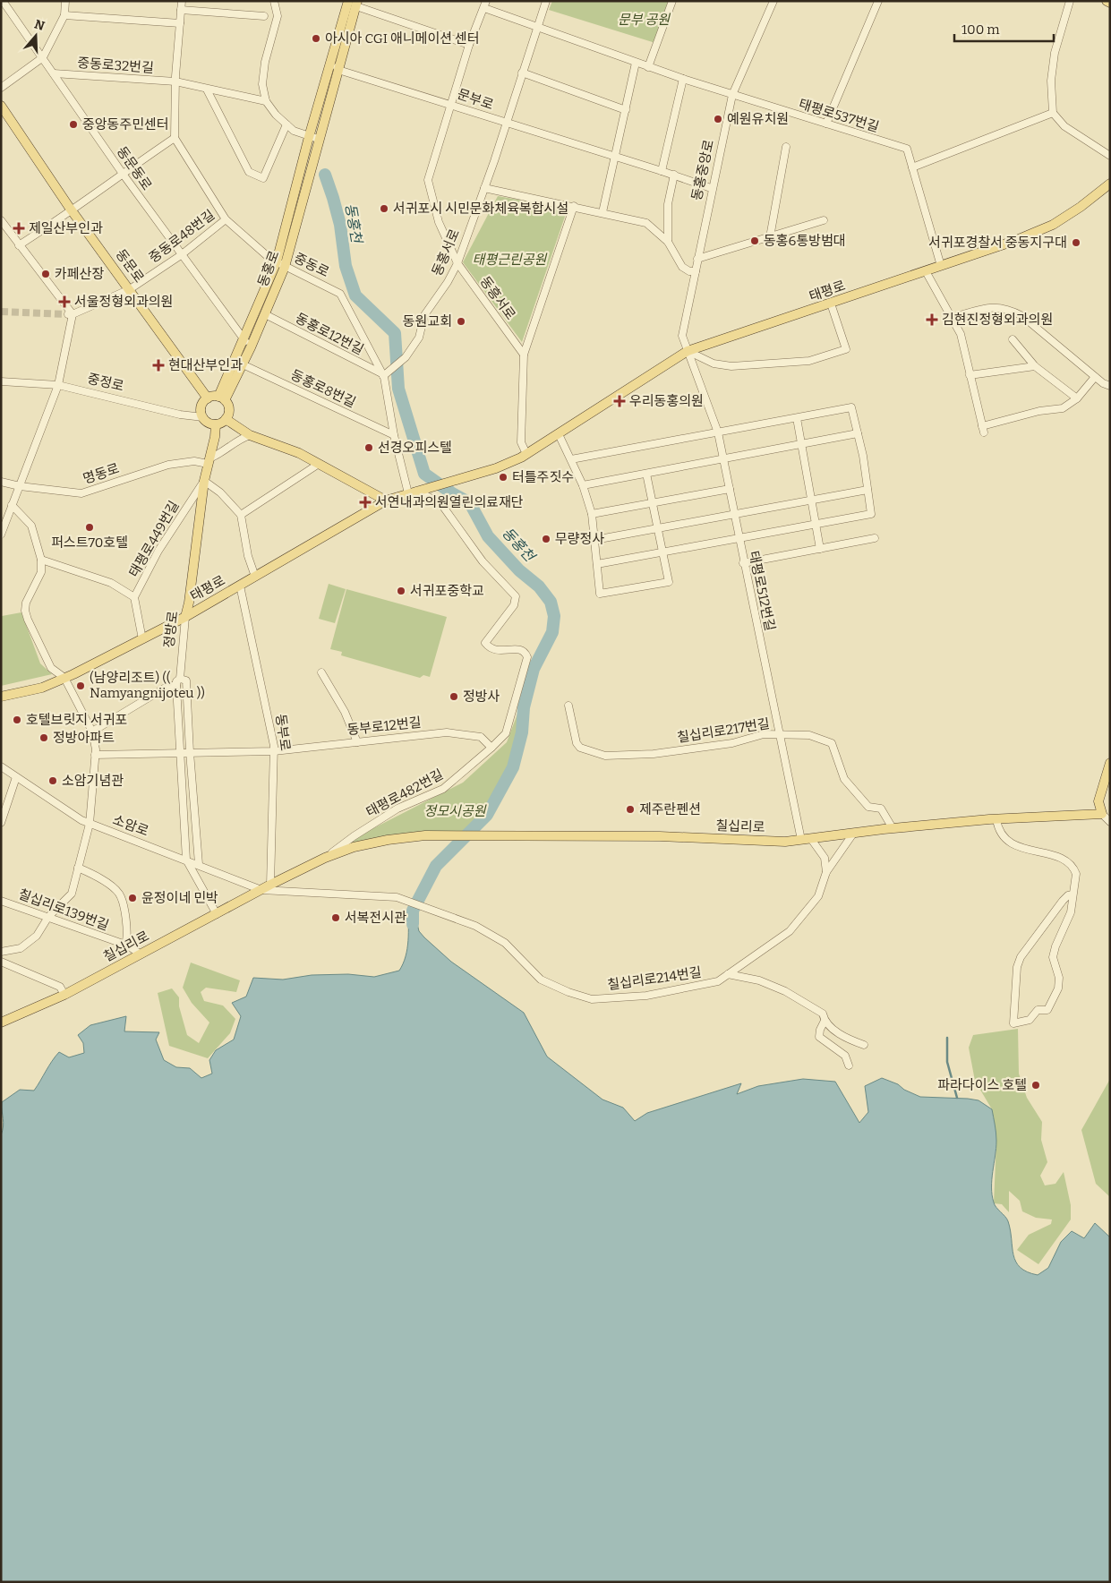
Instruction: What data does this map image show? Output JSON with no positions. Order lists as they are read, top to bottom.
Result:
{
  "streets": {
    "main road": [
      "동문로",
      "동홍로",
      "태평로",
      "정방로",
      "칠십리로"
    ],
    "street": [
      "중동로32번길",
      "문부로",
      "태평로537번길",
      "동문동로",
      "동홍중앙로",
      "중동로48번길",
      "동홍서로",
      "중동로",
      "동흥서로",
      "동홍로12번길",
      "중정로",
      "동홍로8번길",
      "명동로",
      "태평로449번길",
      "태평로512번길",
      "동부로12번길",
      "칠십리로217번길",
      "동부로",
      "태평로482번길",
      "소암로",
      "칠십리로139번길",
      "칠십리로214번길"
    ]
  },
  "crossings": [
    ["중동로32번길", "동문동로"],
    ["문부로", "동홍중앙로"],
    ["문부로", "동홍서로"],
    ["문부로", "동홍로"],
    ["문부로", "동흥서로"],
    ["태평로537번길", "동홍중앙로"],
    ["태평로537번길", "동홍서로"],
    ["태평로537번길", "태평로"],
    ["동문동로", "중동로48번길"],
    ["동문동로", "동홍로"],
    ["동홍중앙로", "태평로"],
    ["동홍중앙로", "태평로512번길"],
    ["중동로48번길", "중동로"],
    ["중동로48번길", "동문로"],
    ["동홍서로", "중동로"],
    ["동홍서로", "동흥서로"],
    ["동홍서로", "동홍로12번길"],
    ["중동로", "동홍로"],
    ["중동로", "태평로"],
    ["중동로", "동홍로12번길"],
    ["중동로", "동홍로8번길"],
    ["중동로", "태평로482번길"],
    ["동문로", "동홍로"],
    ["동문로", "중정로"],
    ["동문로", "정방로"],
    ["동홍로", "동홍로12번길"],
    ["동홍로", "중정로"],
    ["동홍로", "동홍로8번길"],
    ["동홍로", "정방로"],
    ["태평로", "태평로449번길"],
    ["태평로", "태평로512번길"],
    ["태평로", "정방로"],
    ["태평로", "동부로"],
    ["태평로", "태평로482번길"],
    ["중정로", "정방로"],
    ["명동로", "정방로"],
    ["태평로449번길", "정방로"],
    ["태평로512번길", "칠십리로217번길"],
    ["태평로512번길", "칠십리로"],
    ["정방로", "소암로"],
    ["동부로12번길", "동부로"],
    ["동부로12번길", "태평로482번길"],
    ["칠십리로217번길", "칠십리로"],
    ["동부로", "칠십리로"],
    ["태평로482번길", "칠십리로"],
    ["소암로", "칠십리로"],
    ["소암로", "칠십리로214번길"],
    ["칠십리로", "칠십리로139번길"],
    ["칠십리로", "칠십리로214번길"]
  ],
  "water": ["동홍천"],
  "parks": ["문부 공원", "태평근린공원", "정모시공원"],
  "places": {
    "other": [
      "아시아 CGI 애니메이션 센터",
      "예원유치원",
      "중앙동주민센터",
      "서귀포시 시민문화체육복합시설",
      "동홍6통방범대",
      "서귀포경찰서 중동지구대",
      "카페산장",
      "동원교회",
      "선경오피스텔",
      "터틀주짓수",
      "퍼스트70호텔",
      "무량정사",
      "서귀포중학교",
      "(남양리조트) (( Namyangnijoteu ))",
      "정방사",
      "호텔브릿지 서귀포",
      "정방아파트",
      "소암기념관",
      "제주란펜션",
      "윤정이네 민박",
      "서복전시관",
      "파라다이스 호텔"
    ],
    "health": [
      "제일산부인과",
      "서울정형외과의원",
      "김현진정형외과의원",
      "현대산부인과",
      "우리동홍의원",
      "서연내과의원열린의료재단"
    ]
  },
  "scale_bar": "100 m",
  "north": "top"
}
